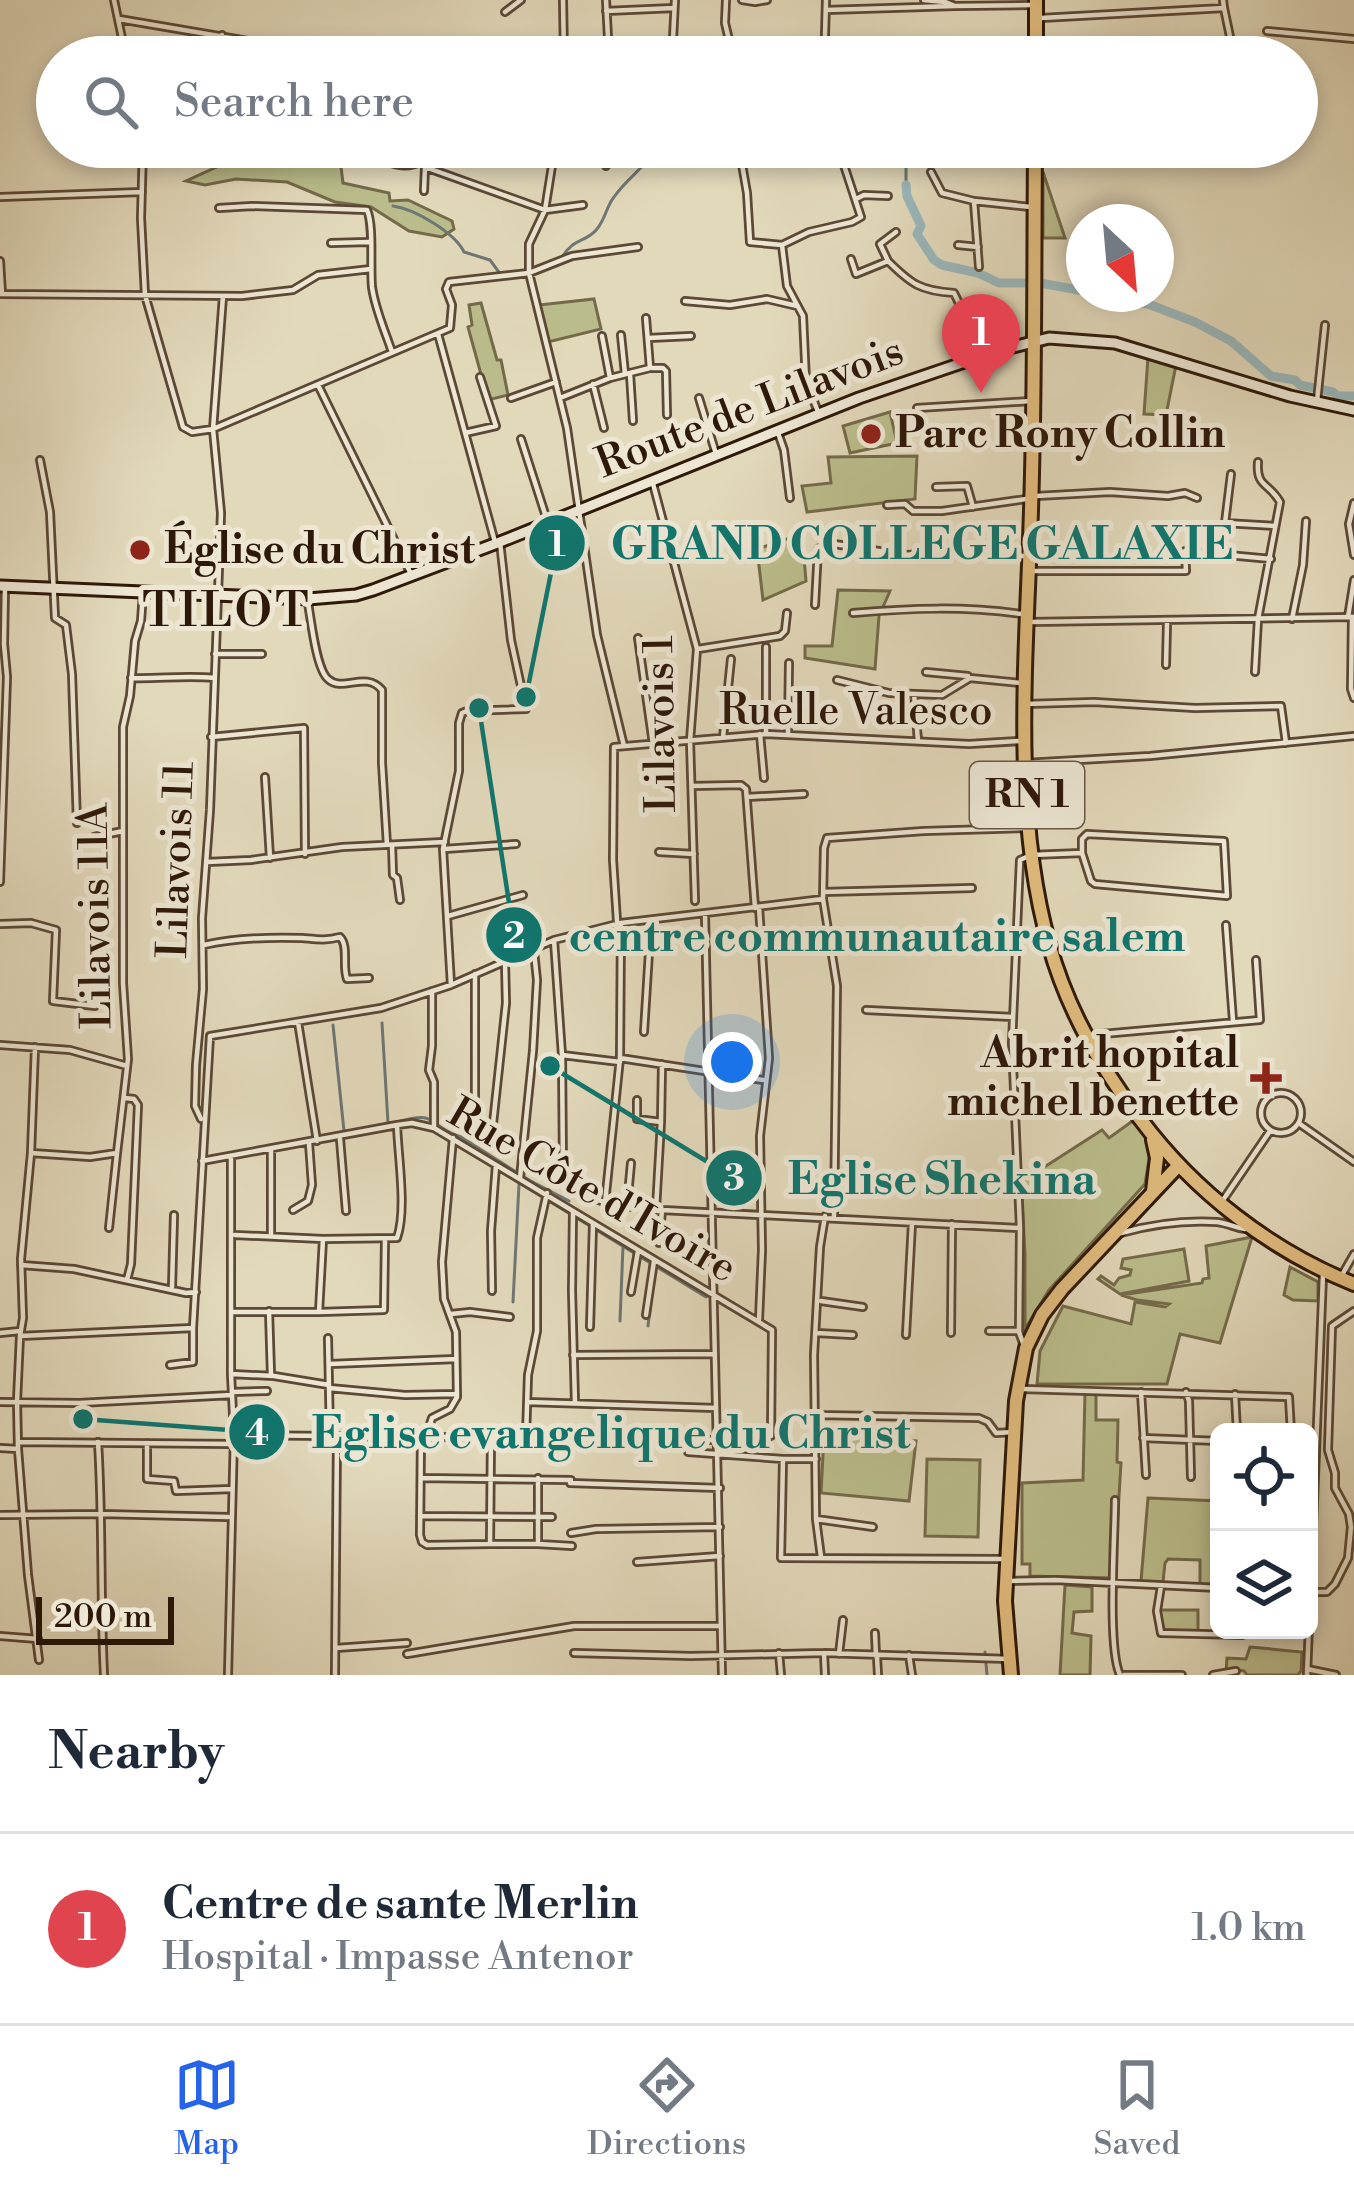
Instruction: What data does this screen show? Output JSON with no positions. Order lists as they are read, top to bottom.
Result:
{
  "streets": {
    "main road": ["Route de Lilavois", "RN 1"],
    "street": [
      "Ruelle Valesco",
      "Lilavois 1",
      "Lilavois 11",
      "Lilavois 11A",
      "Rue Côte d'Ivoire"
    ]
  },
  "crossings": [
    ["Route de Lilavois", "Lilavois 1"],
    ["Route de Lilavois", "RN 1"],
    ["Route de Lilavois", "Lilavois 11"],
    ["Route de Lilavois", "Lilavois 11A"],
    ["Ruelle Valesco", "Lilavois 1"],
    ["Ruelle Valesco", "RN 1"]
  ],
  "districts": ["TILOT"],
  "places": {
    "other": [
      "Parc Rony Collin",
      "Église du Christ",
      "GRAND COLLEGE GALAXIE",
      "centre communautaire salem",
      "Eglise Shekina",
      "Eglise evangelique du Christ"
    ],
    "health": ["Abrit hopital michel benette"]
  },
  "scale_bar": "200 m",
  "north": "bottom right",
  "page": {
    "search": "Search here",
    "pins": "1",
    "scale": "200 m",
    "heading": "Nearby",
    "list": [
      {
        "mark": "1",
        "name": "Centre de sante Merlin",
        "note": "Hospital · Impasse Antenor",
        "value": "1.0 km"
      }
    ],
    "nav": ["Map", "Directions", "Saved"]
  }
}
